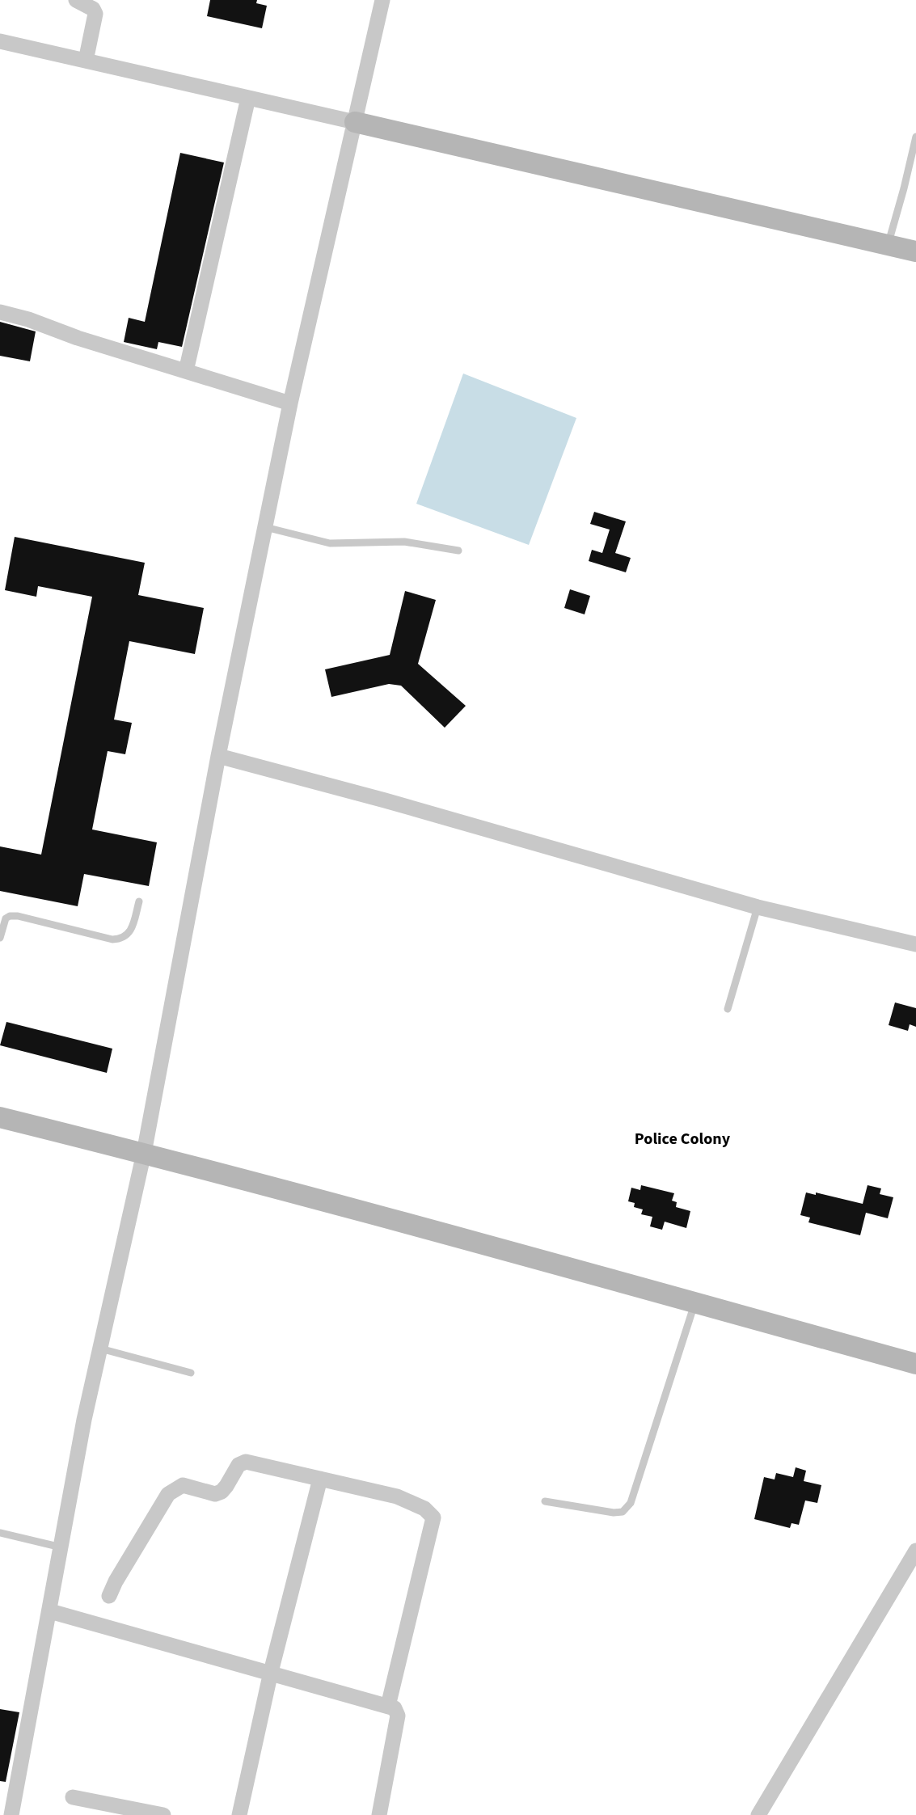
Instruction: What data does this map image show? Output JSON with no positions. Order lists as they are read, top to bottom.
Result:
{
  "districts": ["Police Colony"]
}
